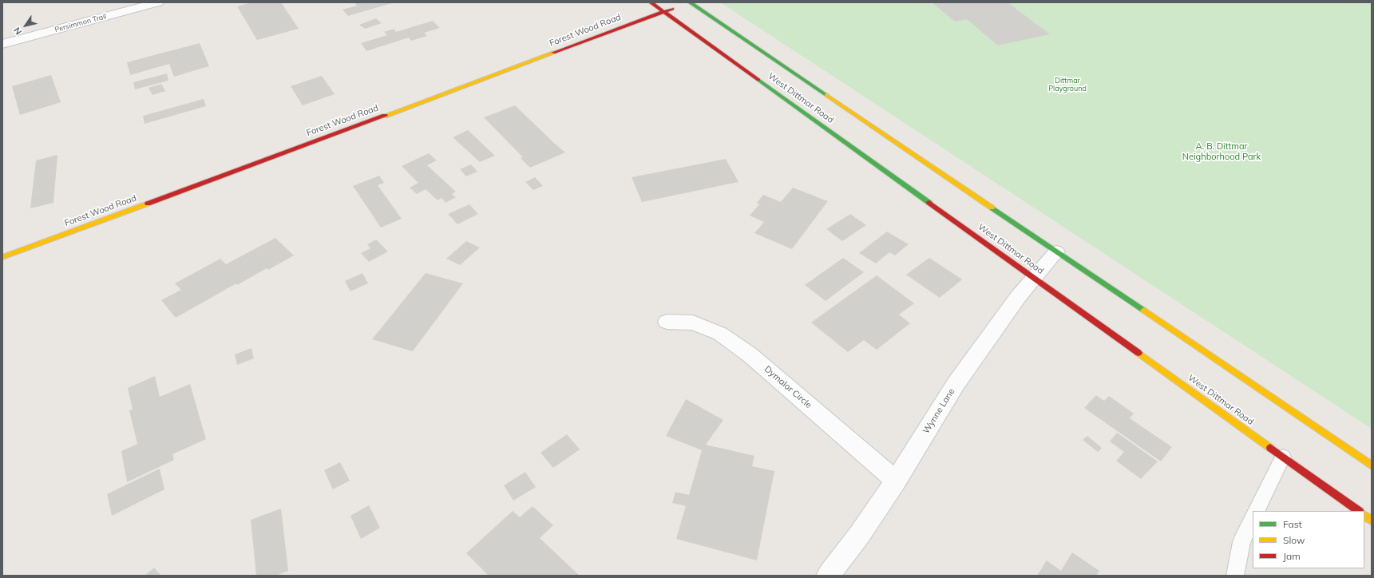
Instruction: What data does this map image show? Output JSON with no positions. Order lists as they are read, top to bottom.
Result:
{
  "streets": {
    "street": [
      "Persimmon Trail",
      "Forest Wood Road",
      "West Dittmar Road",
      "Dymalor Circle",
      "Wynne Lane"
    ]
  },
  "crossings": [
    ["Forest Wood Road", "West Dittmar Road"],
    ["West Dittmar Road", "Wynne Lane"],
    ["Dymalor Circle", "Wynne Lane"]
  ],
  "parks": ["Dittmar Playground", "A. B. Dittmar Neighborhood Park"],
  "legend": ["Fast", "Slow", "Jam"],
  "north": "bottom left"
}
